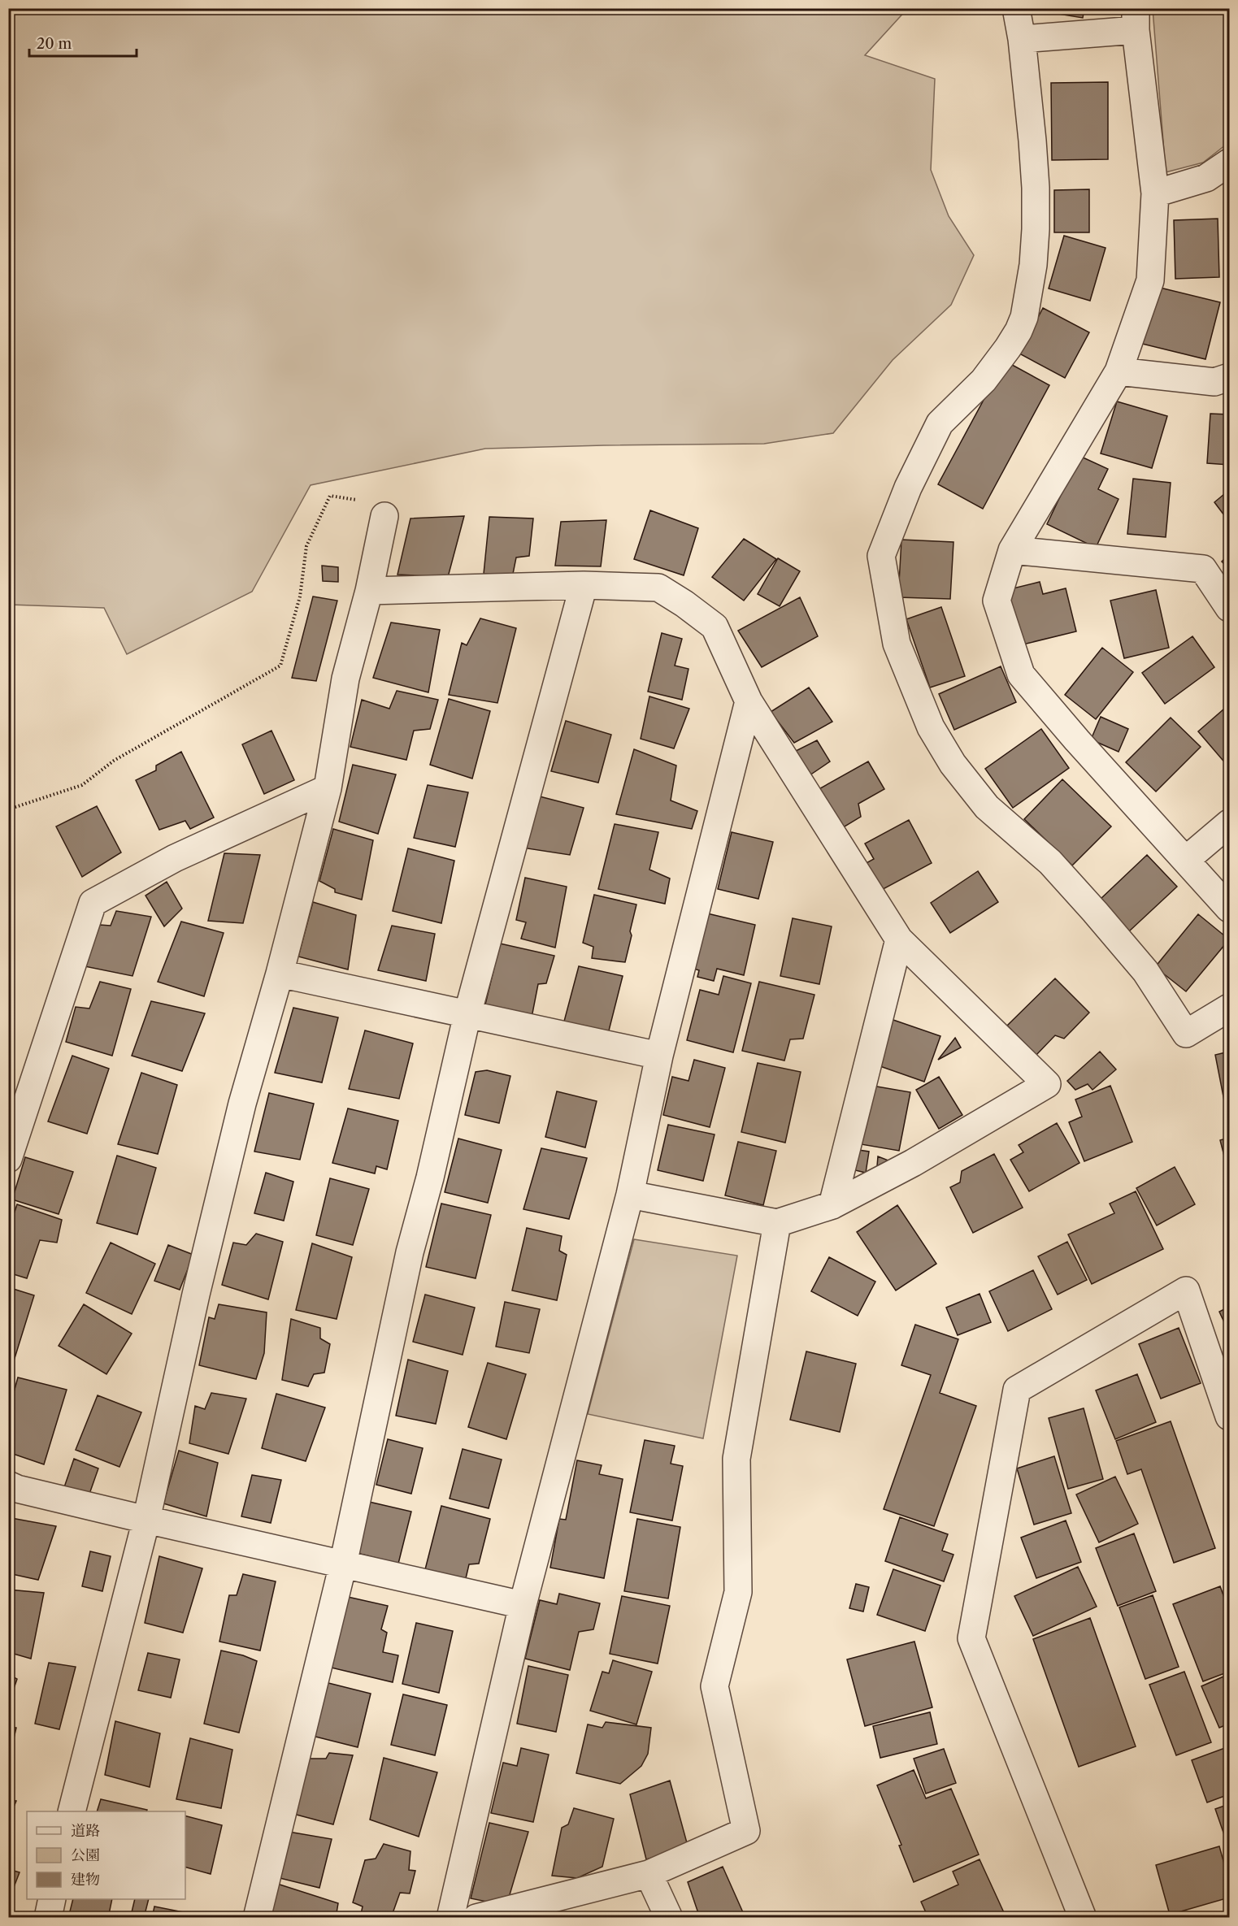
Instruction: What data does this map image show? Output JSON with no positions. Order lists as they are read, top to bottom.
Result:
{
  "legend": ["道路", "公園", "建物"],
  "scale_bar": "20 m"
}
